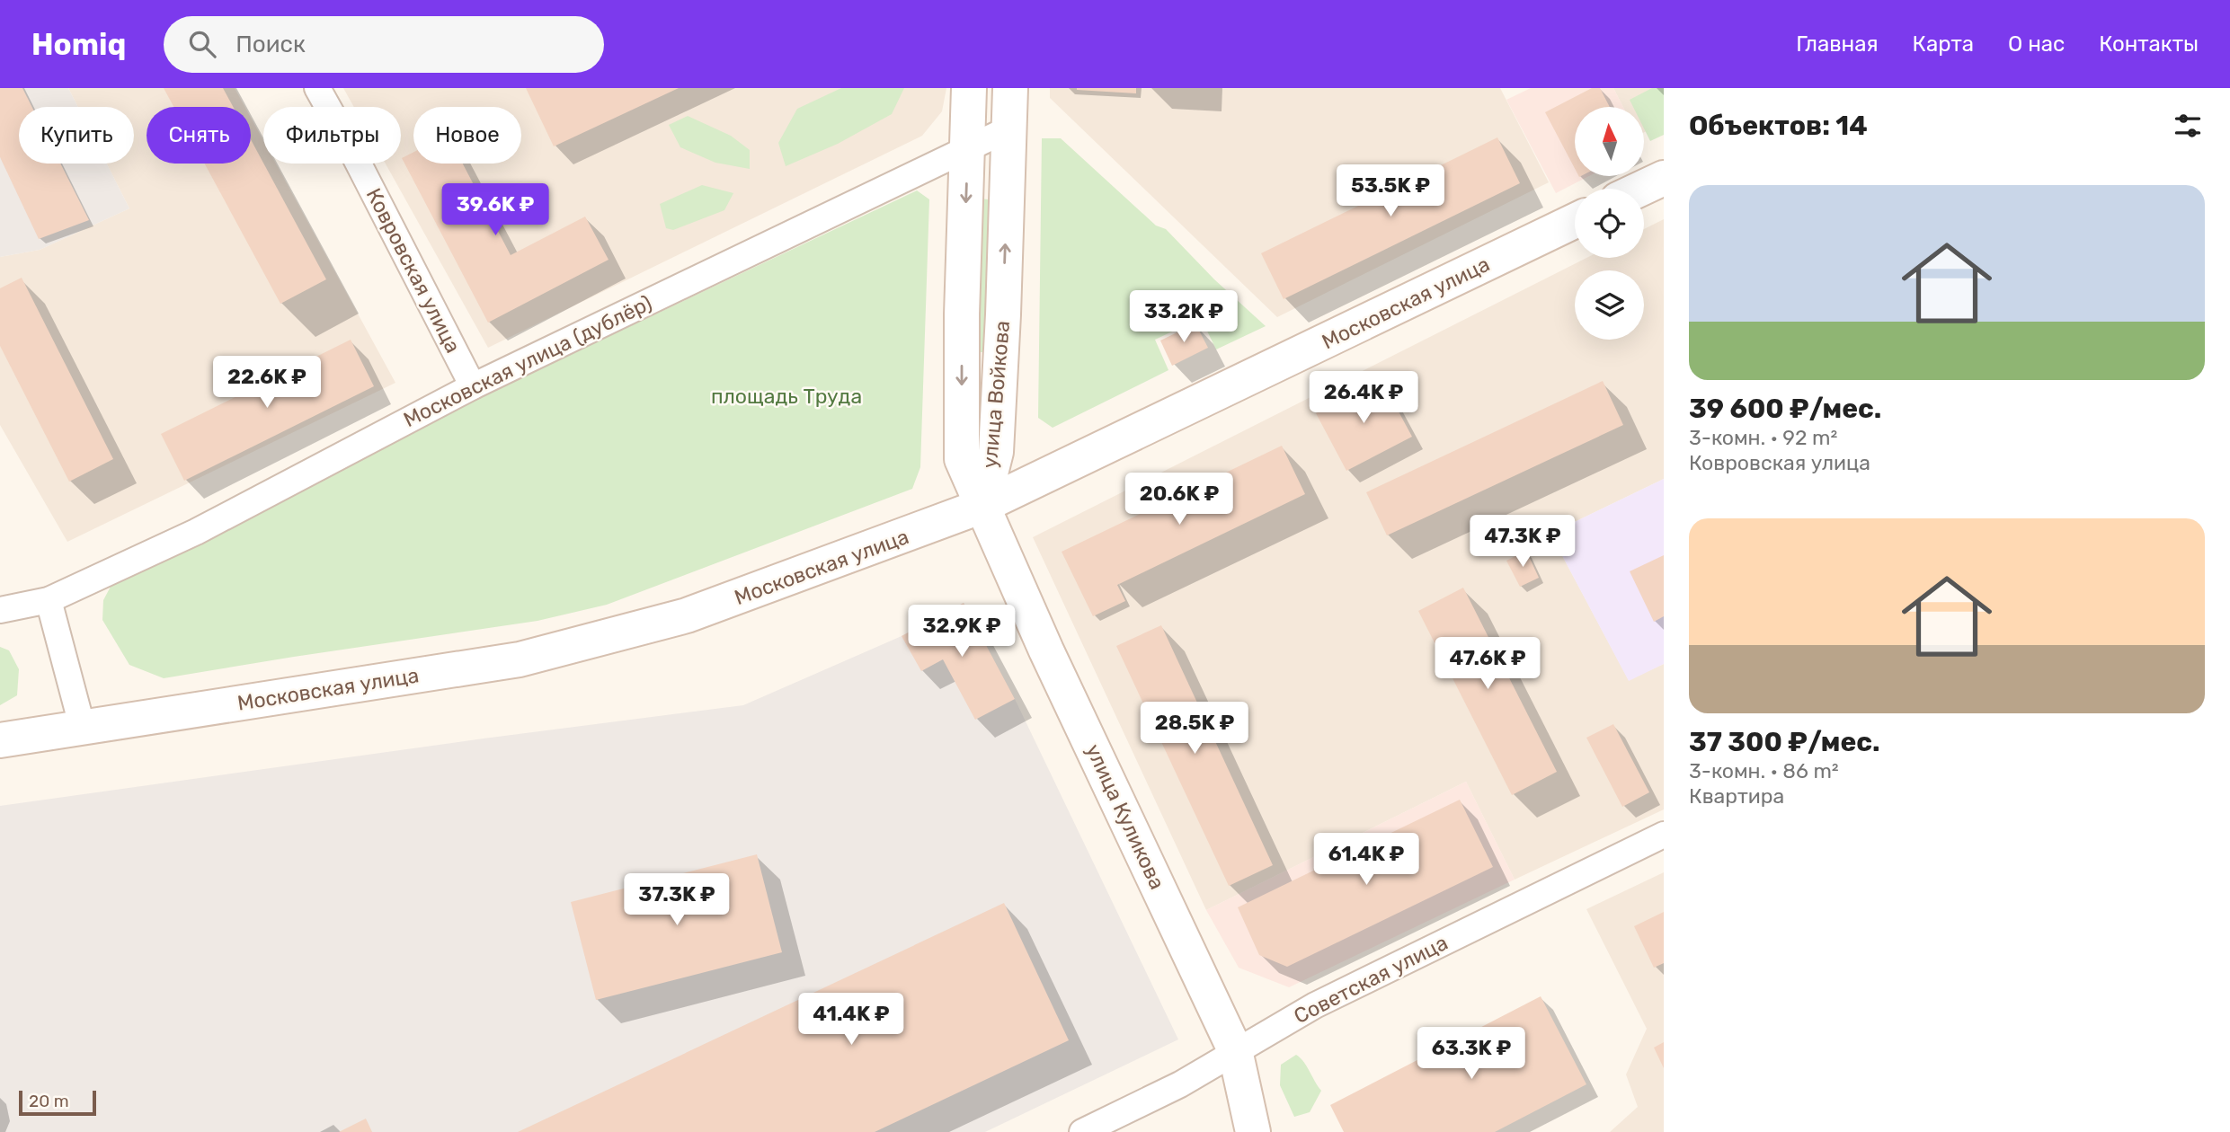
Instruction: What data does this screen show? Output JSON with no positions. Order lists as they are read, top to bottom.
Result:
{
  "streets": {
    "main road": ["Московская улица", "улица Войкова", "улица Куликова"],
    "street": ["Ковровская улица", "Московская улица (дублёр)", "Советская улица"]
  },
  "crossings": [
    ["Ковровская улица", "Московская улица (дублёр)"],
    ["Московская улица", "улица Войкова"],
    ["Московская улица", "улица Куликова"],
    ["Московская улица (дублёр)", "улица Войкова"],
    ["улица Войкова", "улица Куликова"],
    ["улица Куликова", "Советская улица"]
  ],
  "parks": ["площадь Труда"],
  "scale_bar": "20 m",
  "north": "top",
  "page": {
    "header": "Homiq",
    "search": "Поиск",
    "nav": [
      "Главная",
      "Карта",
      "О нас",
      "Контакты"
    ],
    "heading": "Объектов: 14",
    "chip": [
      "Купить",
      "Снять",
      "Фильтры",
      "Новое"
    ],
    "list": [
      {
        "name": "39 600 ₽/мес.",
        "note": "3-комн. · 92 m² · Ковровская улица"
      },
      {
        "name": "37 300 ₽/мес.",
        "note": "3-комн. · 86 m² · Квартира"
      }
    ],
    "price": [
      "53.5K ₽",
      "39.6K ₽",
      "33.2K ₽",
      "22.6K ₽",
      "26.4K ₽",
      "20.6K ₽",
      "47.3K ₽",
      "32.9K ₽",
      "47.6K ₽",
      "28.5K ₽",
      "61.4K ₽",
      "37.3K ₽",
      "41.4K ₽",
      "63.3K ₽"
    ],
    "scale": "20 m"
  }
}
